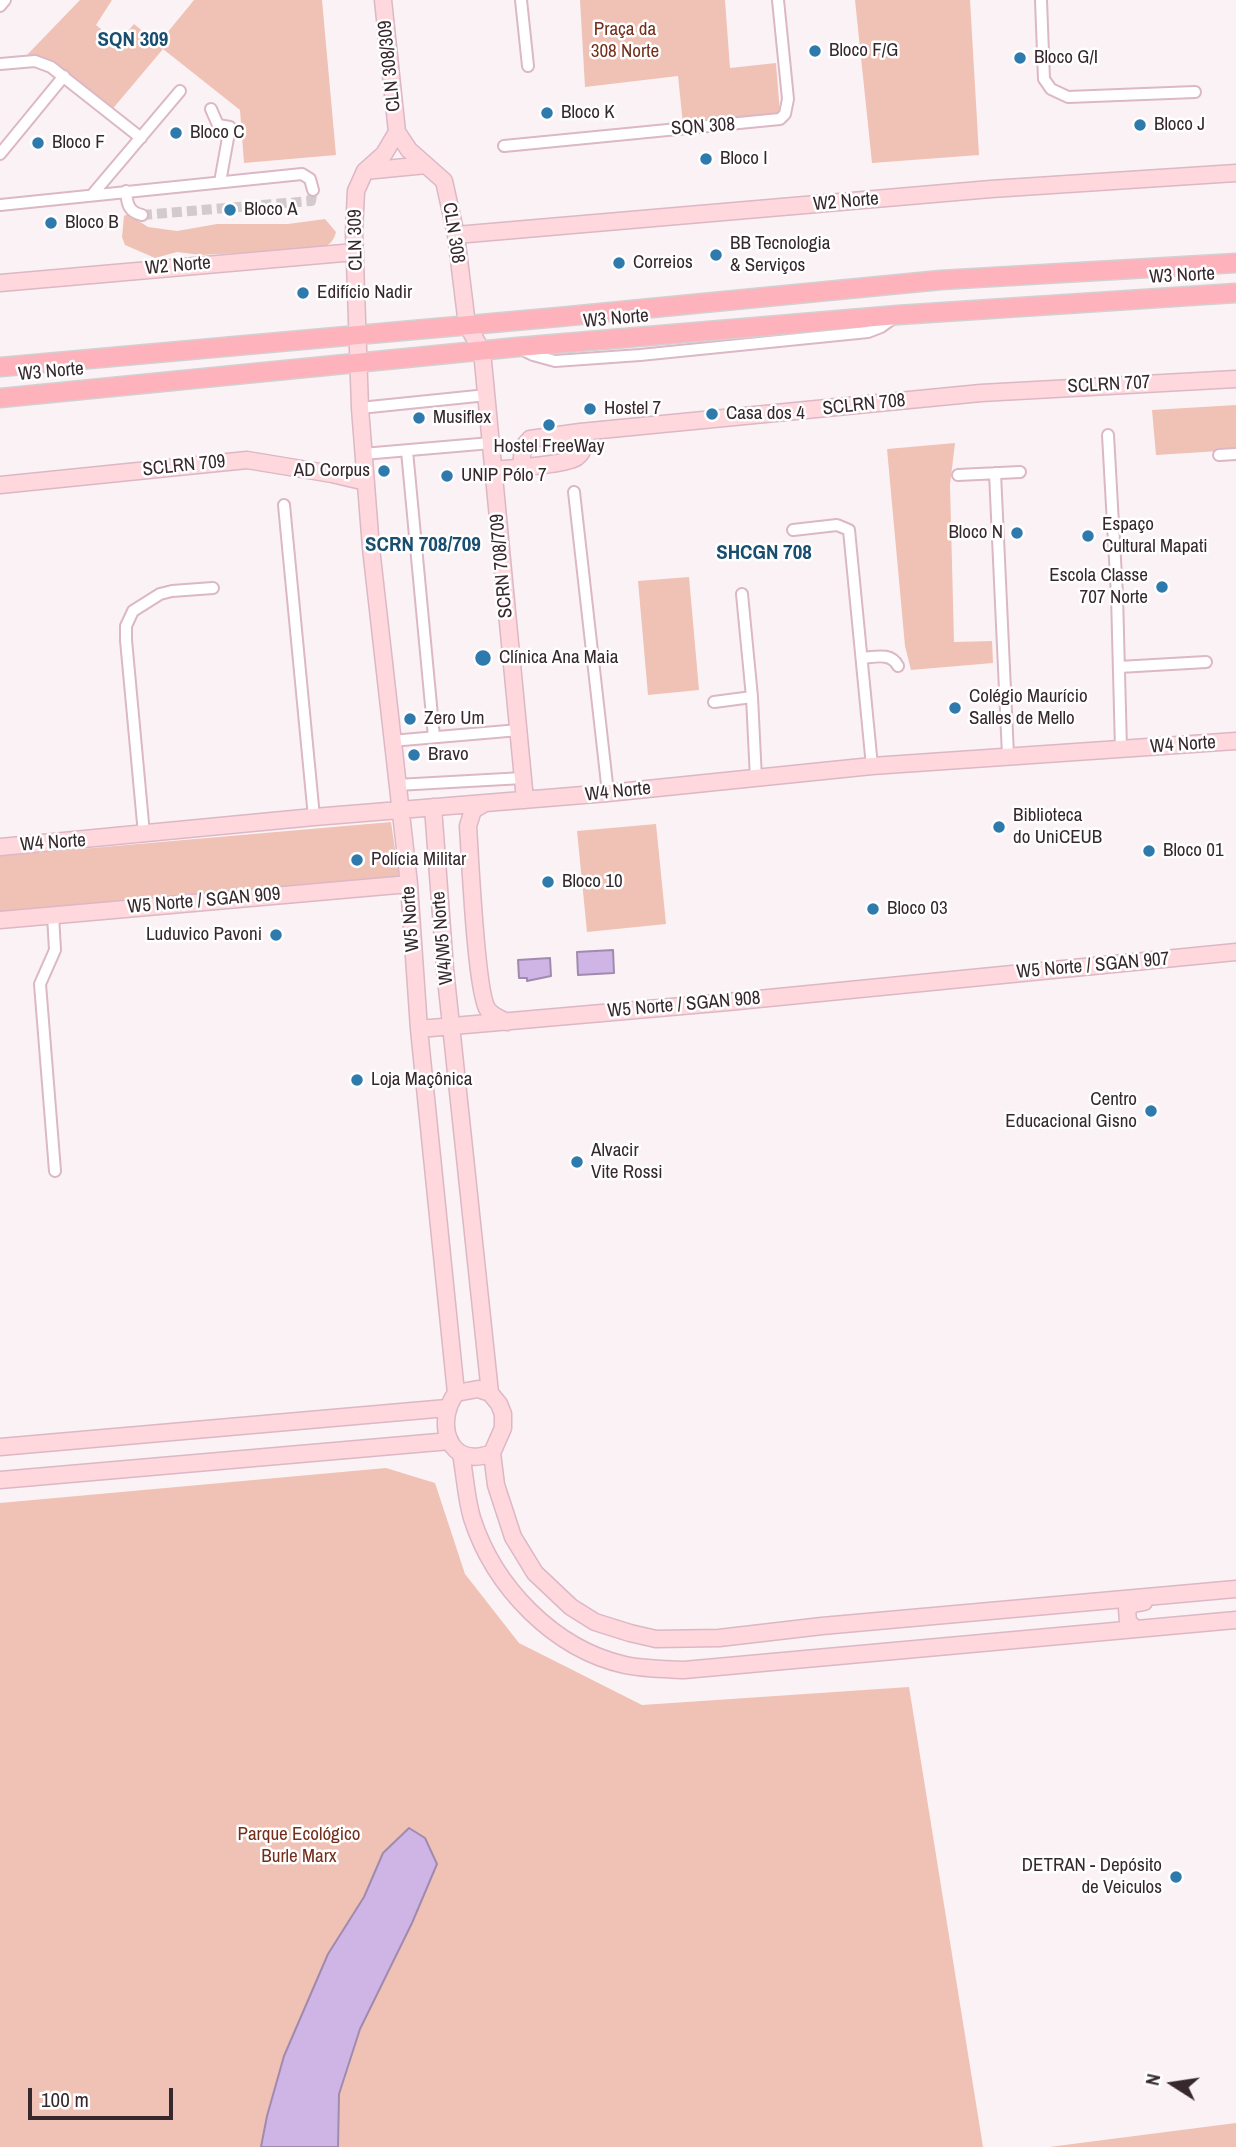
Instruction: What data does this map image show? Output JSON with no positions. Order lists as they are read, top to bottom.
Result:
{
  "streets": {
    "main road": ["W3 Norte"],
    "street": [
      "CLN 308/309",
      "SQN 308",
      "W2 Norte",
      "CLN 308",
      "CLN 309",
      "SCLRN 707",
      "SCLRN 708",
      "SCLRN 709",
      "SCRN 708/709",
      "W4 Norte",
      "W5 Norte / SGAN 909",
      "W5 Norte",
      "W4/W5 Norte",
      "W5 Norte / SGAN 907",
      "W5 Norte / SGAN 908"
    ]
  },
  "crossings": [
    ["CLN 308/309", "CLN 308"],
    ["CLN 308/309", "CLN 309"],
    ["W2 Norte", "CLN 308"],
    ["W2 Norte", "CLN 309"],
    ["CLN 308", "CLN 309"],
    ["CLN 308", "W3 Norte"],
    ["CLN 308", "SCRN 708/709"],
    ["CLN 309", "W3 Norte"],
    ["W3 Norte", "SCRN 708/709"],
    ["SCLRN 707", "SCLRN 708"],
    ["SCRN 708/709", "W4 Norte"],
    ["W4 Norte", "W5 Norte"],
    ["W4 Norte", "W4/W5 Norte"],
    ["W5 Norte / SGAN 909", "W5 Norte"],
    ["W5 Norte", "W4/W5 Norte"],
    ["W5 Norte", "W5 Norte / SGAN 908"],
    ["W4/W5 Norte", "W5 Norte / SGAN 908"],
    ["W5 Norte / SGAN 907", "W5 Norte / SGAN 908"]
  ],
  "districts": ["SQN 309", "SCRN 708/709", "SHCGN 708"],
  "parks": ["Praça da 308 Norte", "Parque Ecológico Burle Marx"],
  "places": [
    "Bloco F/G",
    "Bloco G/I",
    "Bloco K",
    "Bloco J",
    "Bloco C",
    "Bloco F",
    "Bloco I",
    "Bloco A",
    "Bloco B",
    "BB Tecnologia & Serviços",
    "Correios",
    "Edifício Nadir",
    "Hostel 7",
    "Casa dos 4",
    "Musiflex",
    "Hostel FreeWay",
    "AD Corpus",
    "UNIP Pólo 7",
    "Bloco N",
    "Espaço Cultural Mapati",
    "Escola Classe 707 Norte",
    "Clínica Ana Maia",
    "Colégio Maurício Salles de Mello",
    "Zero Um",
    "Bravo",
    "Biblioteca do UniCEUB",
    "Bloco 01",
    "Polícia Militar",
    "Bloco 10",
    "Bloco 03",
    "Luduvico Pavoni",
    "Loja Maçônica",
    "Centro Educacional Gisno",
    "Alvacir Vite Rossi",
    "DETRAN - Depósito de Veiculos"
  ],
  "scale_bar": "100 m",
  "north": "left"
}
